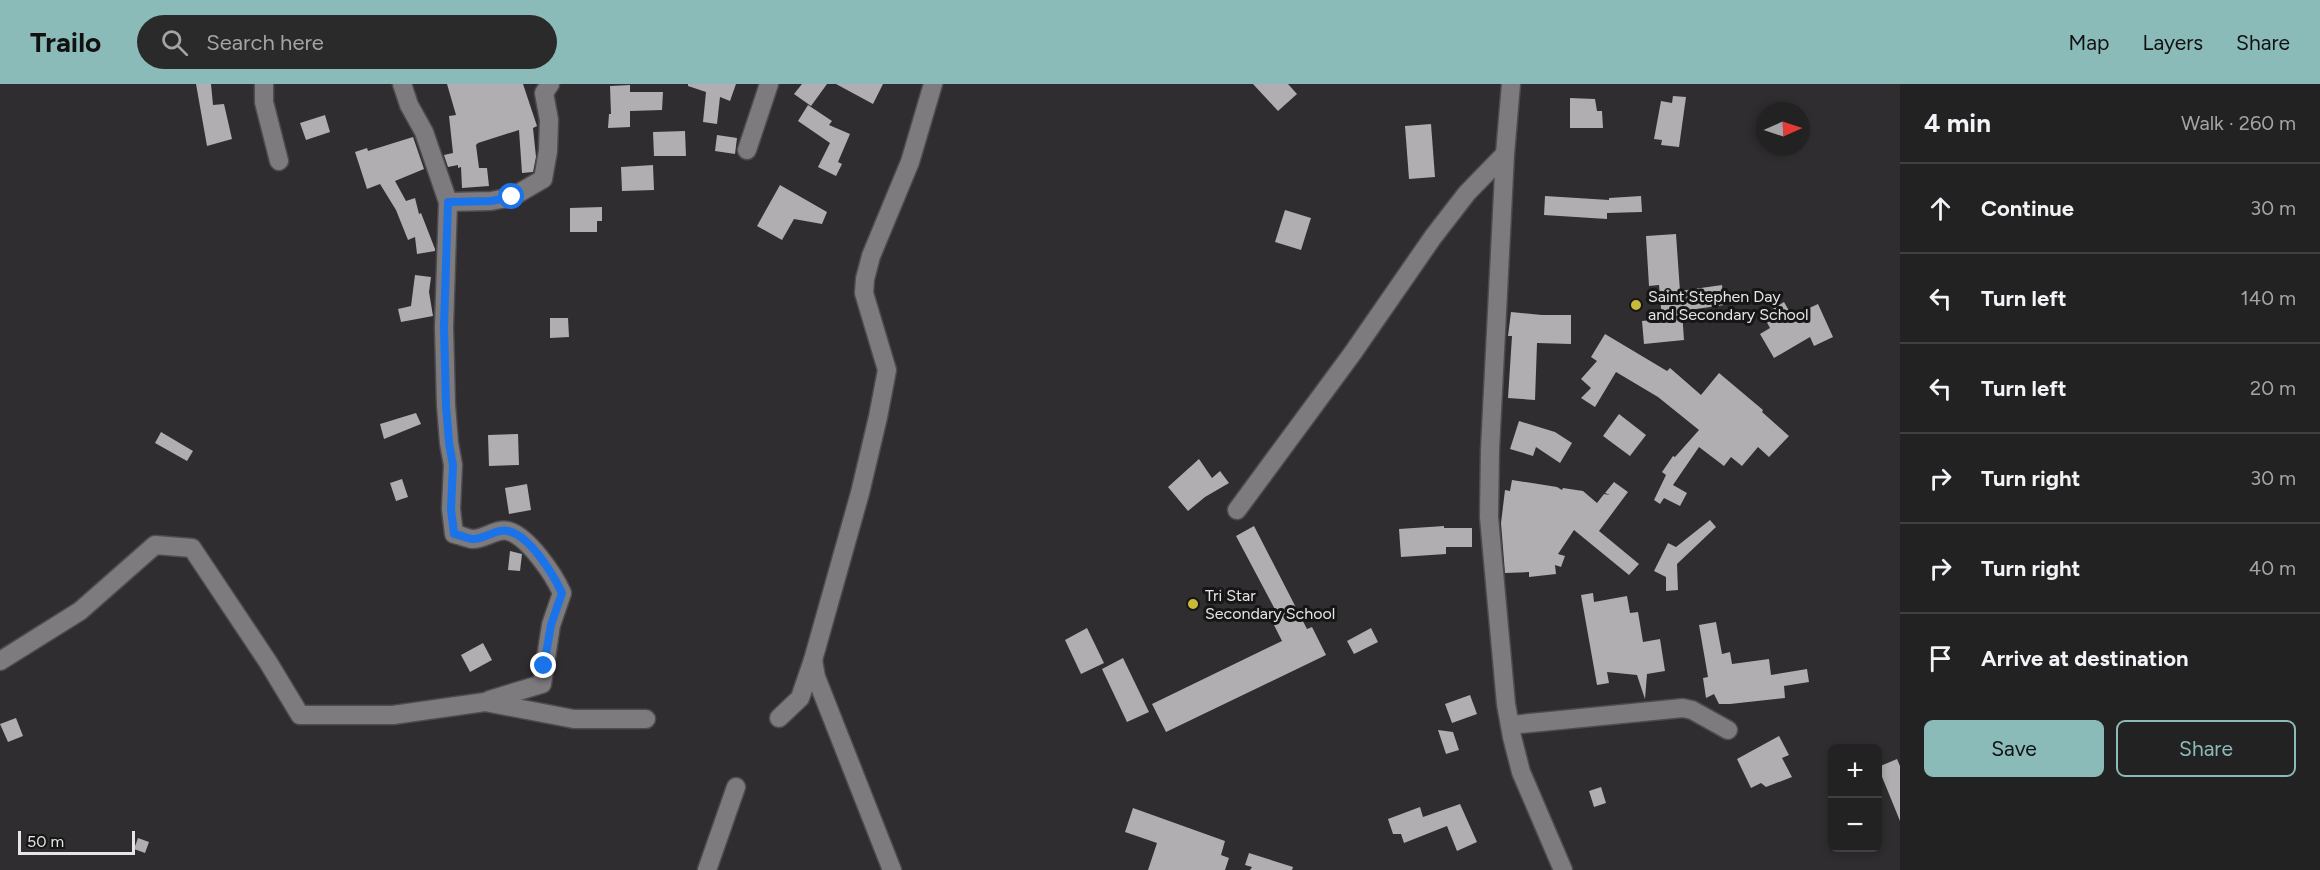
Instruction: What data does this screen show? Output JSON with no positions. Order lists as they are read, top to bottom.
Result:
{
  "places": ["Saint Stephen Day and Secondary School", "Tri Star Secondary School"],
  "scale_bar": "50 m",
  "north": "right",
  "page": {
    "header": "Trailo",
    "search": "Search here",
    "nav": ["Map", "Layers", "Share"],
    "heading": ["4 min", "Walk · 260 m"],
    "list": [
      ["Continue", "30 m"],
      ["Turn left", "140 m"],
      ["Turn left", "20 m"],
      ["Turn right", "30 m"],
      ["Turn right", "40 m"],
      "Arrive at destination"
    ],
    "buttons": ["Save", "Share"],
    "map_buttons": ["+", "−"],
    "scale": "50 m"
  }
}
